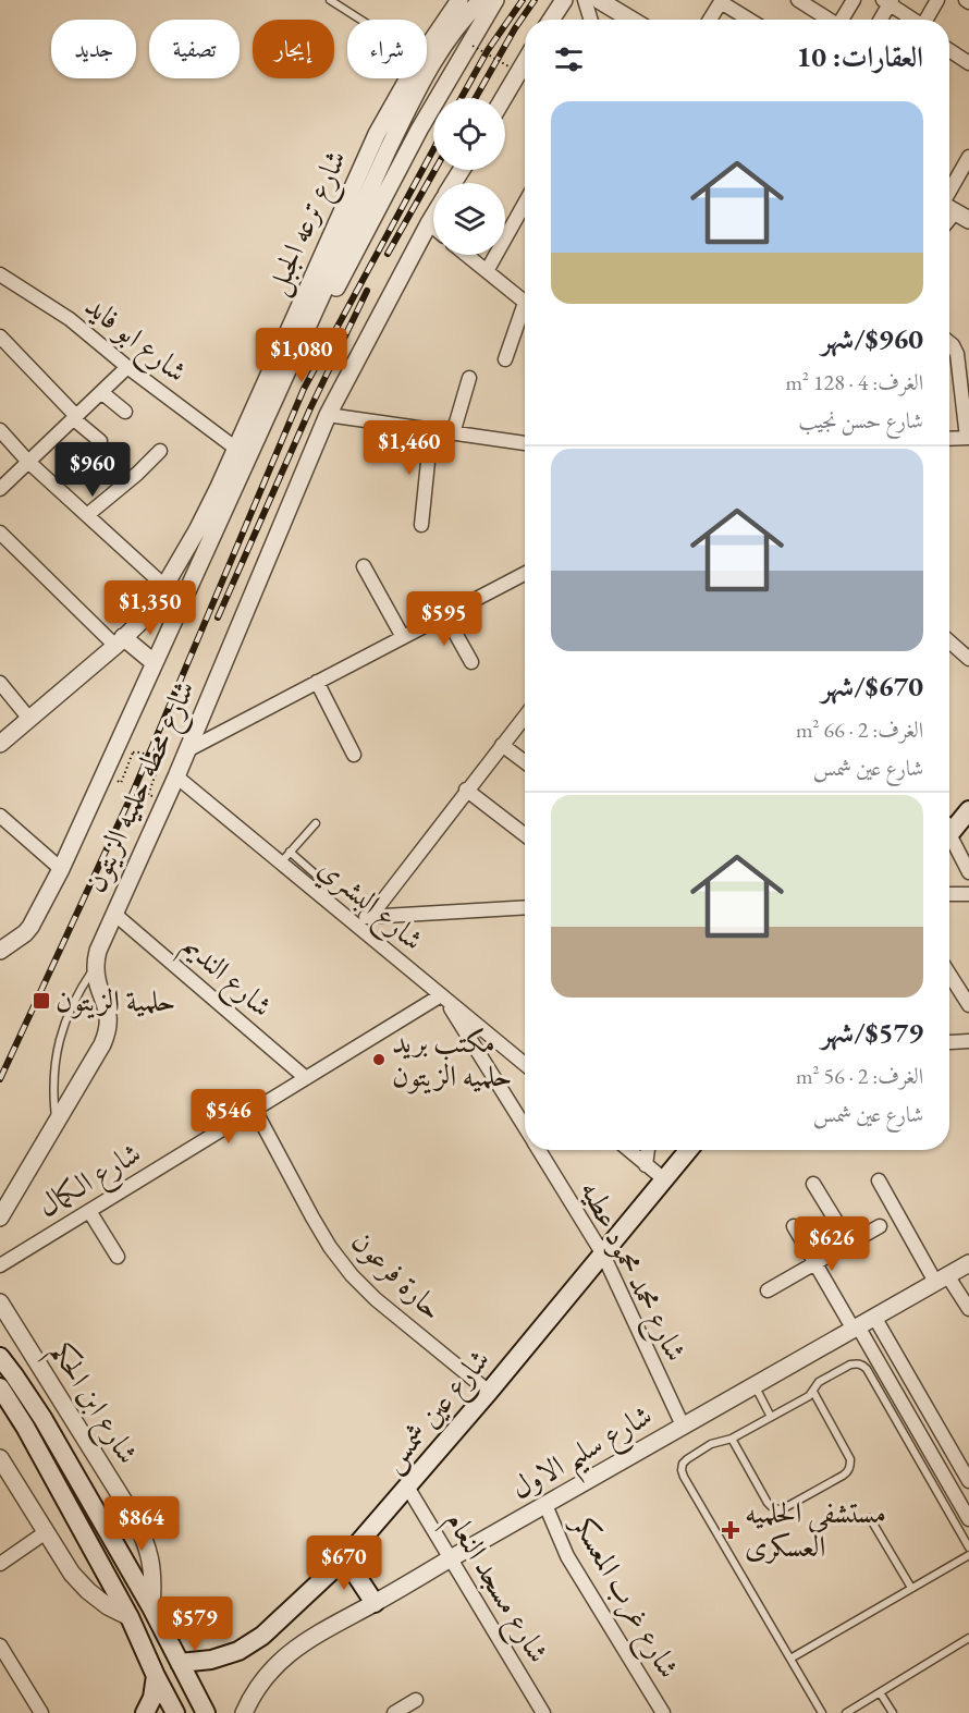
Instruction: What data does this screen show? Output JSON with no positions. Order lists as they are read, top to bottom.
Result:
{
  "streets": {
    "main road": ["شارع ابن الحكم", "شارع عين شمس"],
    "street": [
      "شارع ترعه الجبل",
      "شارع ابو فايد",
      "شارع محطه حلميه الزيتون",
      "شارع البشري",
      "شارع النديم",
      "شارع الكمال",
      "شارع محمد محمود عطيه",
      "حارة فرعون",
      "شارع سليم الاول",
      "شارع مسجد النعام",
      "شارع غرب المعسكر"
    ]
  },
  "crossings": [
    ["شارع ترعه الجبل", "شارع ابو فايد"],
    ["شارع ترعه الجبل", "شارع محطه حلميه الزيتون"],
    ["شارع محطه حلميه الزيتون", "شارع البشري"],
    ["شارع محطه حلميه الزيتون", "شارع النديم"],
    ["شارع البشري", "شارع الكمال"],
    ["شارع البشري", "شارع محمد محمود عطيه"],
    ["شارع النديم", "شارع الكمال"],
    ["شارع الكمال", "شارع محمد محمود عطيه"],
    ["شارع الكمال", "حارة فرعون"],
    ["شارع محمد محمود عطيه", "شارع عين شمس"],
    ["شارع محمد محمود عطيه", "شارع سليم الاول"],
    ["حارة فرعون", "شارع عين شمس"],
    ["شارع ابن الحكم", "شارع عين شمس"],
    ["شارع عين شمس", "شارع مسجد النعام"],
    ["شارع سليم الاول", "شارع مسجد النعام"],
    ["شارع سليم الاول", "شارع غرب المعسكر"]
  ],
  "places": {
    "transit": ["حلمية الزيتون"],
    "other": ["مكتب بريد حلميه الزيتون"],
    "health": ["مستشفى الحلميه العسكرى"]
  },
  "page": {
    "chip": [
      "شراء",
      "إيجار",
      "تصفية",
      "جديد"
    ],
    "heading": "العقارات: 10",
    "list": [
      {
        "name": "$960/شهر",
        "note": "الغرف: 4 · 128 m² · شارع حسن نجيب"
      },
      {
        "name": "$670/شهر",
        "note": "الغرف: 2 · 66 m² · شارع عين شمس"
      },
      {
        "name": "$579/شهر",
        "note": "الغرف: 2 · 56 m² · شارع عين شمس"
      }
    ],
    "price": [
      "$1,080",
      "$1,460",
      "$960",
      "$1,350",
      "$595",
      "$546",
      "$626",
      "$864",
      "$670",
      "$579"
    ]
  }
}
